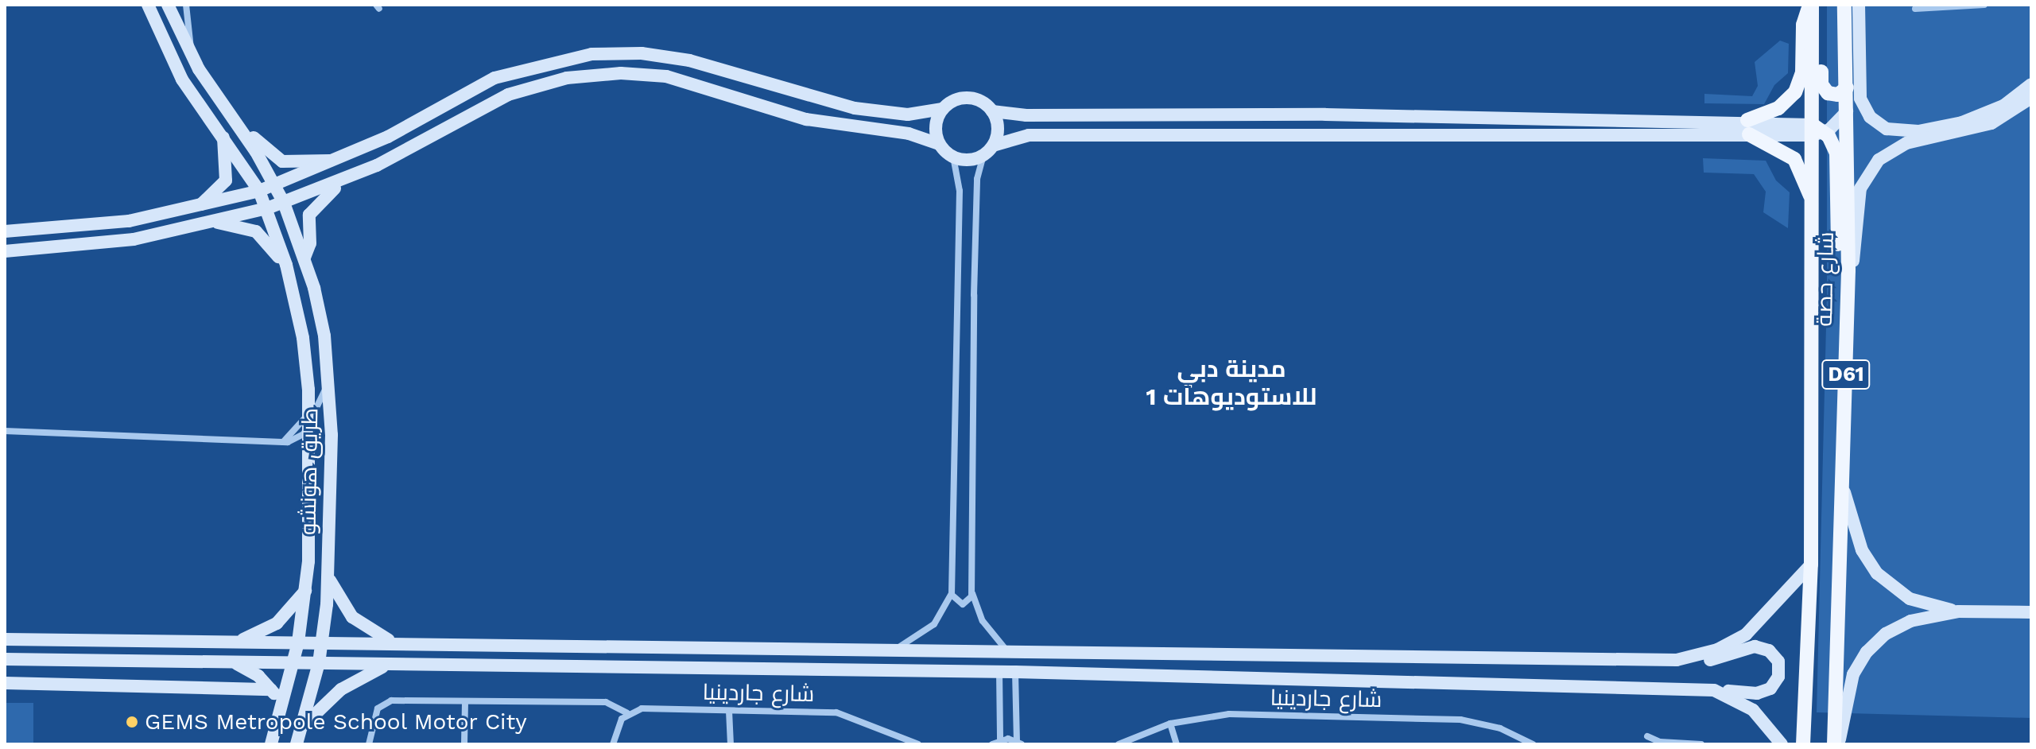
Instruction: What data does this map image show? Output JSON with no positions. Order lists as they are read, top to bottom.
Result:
{
  "streets": {
    "main road": ["شارع حصة", "D61"],
    "street": ["طريق هونشو", "شارع جاردينيا"]
  },
  "districts": ["مدينة دبي للاستوديوهات 1"],
  "places": ["GEMS Metropole School Motor City"]
}
